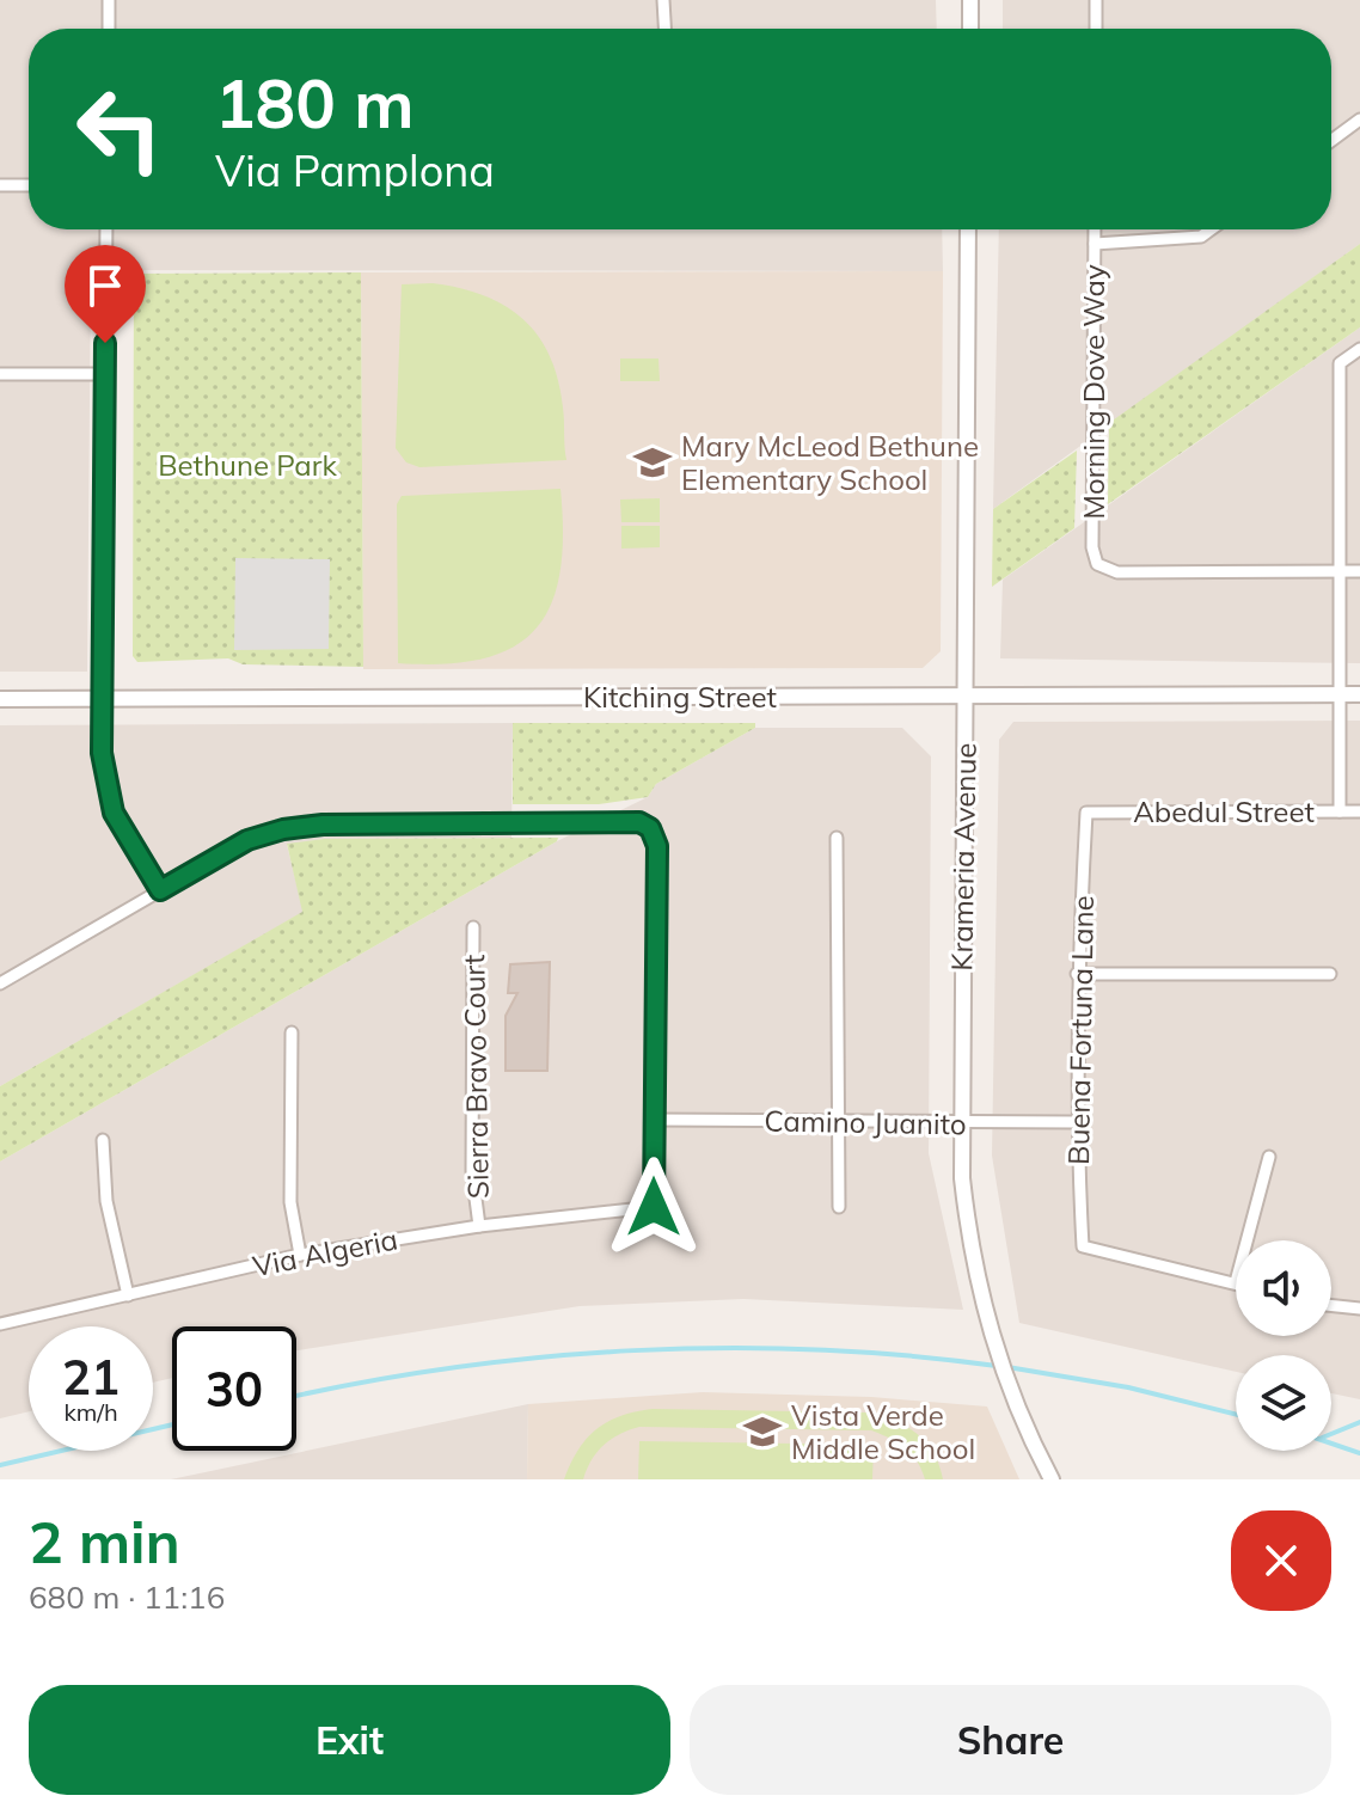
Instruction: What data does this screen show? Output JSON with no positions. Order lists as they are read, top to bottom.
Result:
{
  "streets": {
    "street": [
      "Morning Dove Way",
      "Kitching Street",
      "Abedul Street",
      "Krameria Avenue",
      "Buena Fortuna Lane",
      "Sierra Bravo Court",
      "Camino Juanito",
      "Via Algeria"
    ]
  },
  "crossings": [
    ["Kitching Street", "Krameria Avenue"],
    ["Abedul Street", "Buena Fortuna Lane"],
    ["Krameria Avenue", "Camino Juanito"],
    ["Buena Fortuna Lane", "Camino Juanito"],
    ["Sierra Bravo Court", "Via Algeria"],
    ["Camino Juanito", "Via Algeria"]
  ],
  "parks": ["Bethune Park"],
  "places": {
    "school or university": ["Mary McLeod Bethune Elementary School", "Vista Verde Middle School"]
  },
  "page": {
    "turn": ["180 m", "Via Pamplona"],
    "speed": "21 km/h",
    "limit": "30",
    "heading": ["2 min", "680 m · 11:16"],
    "buttons": ["Exit", "Share"]
  }
}
